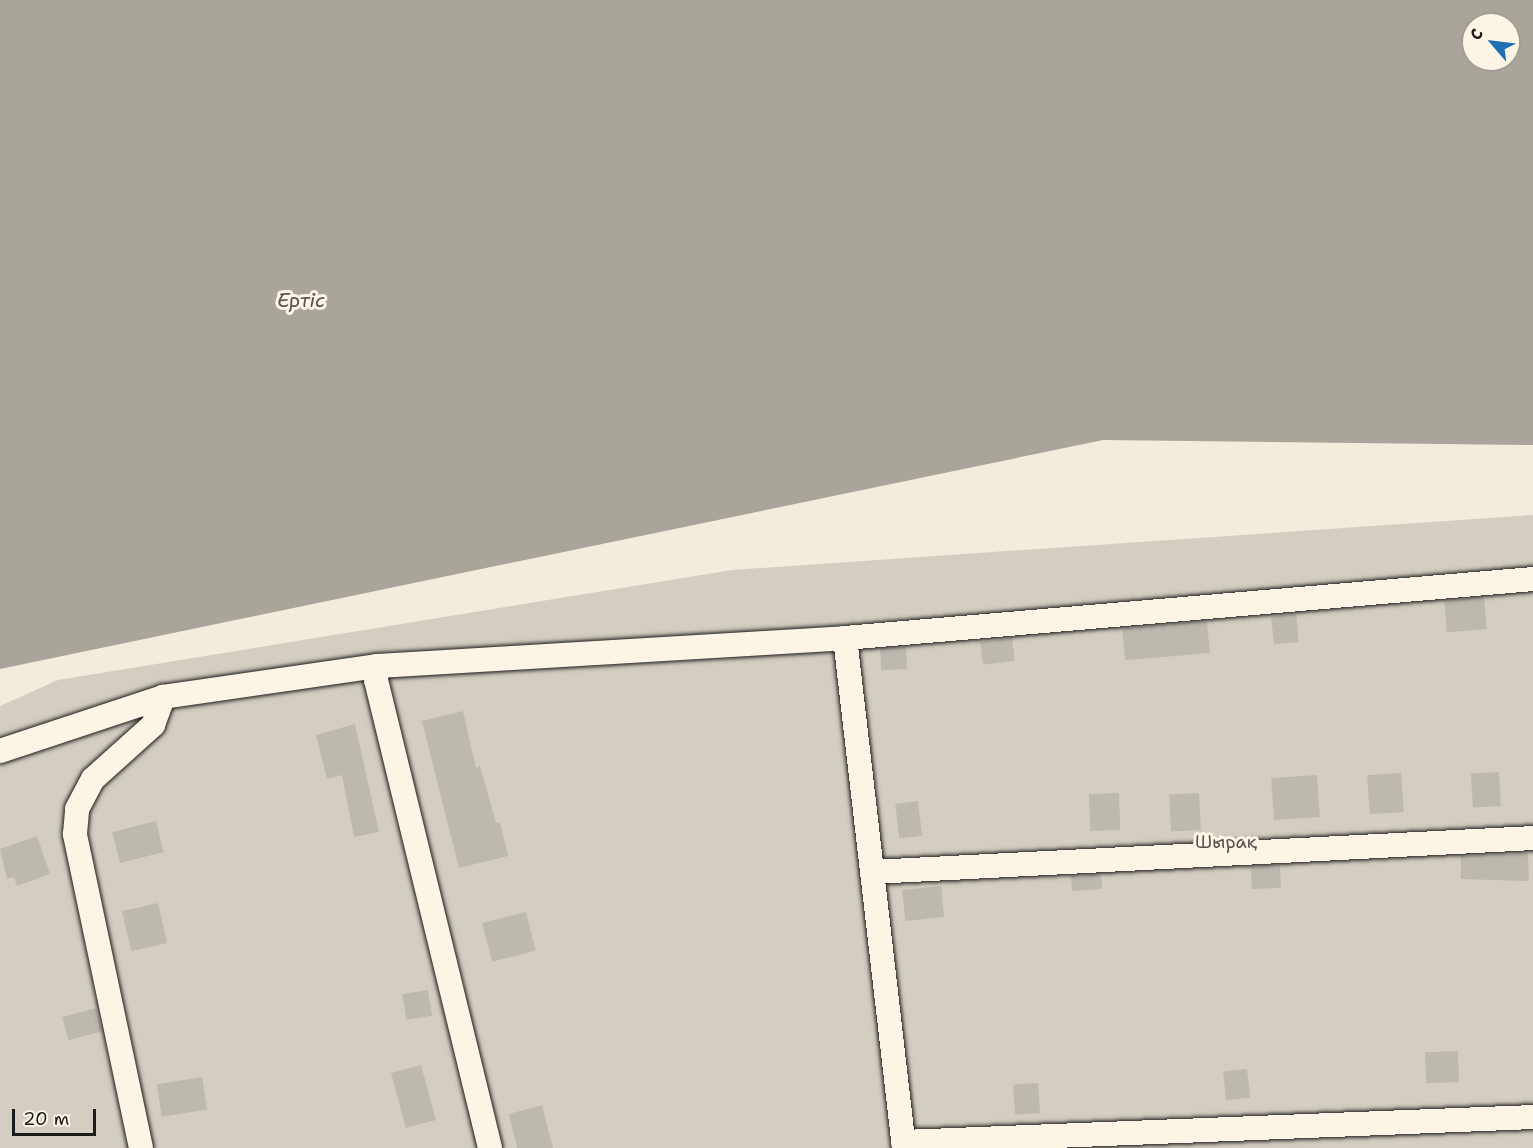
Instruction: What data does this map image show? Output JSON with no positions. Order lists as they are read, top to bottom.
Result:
{
  "water": ["Ертіс"],
  "parks": ["Шырақ"],
  "scale_bar": "20 m",
  "north": "top left"
}
